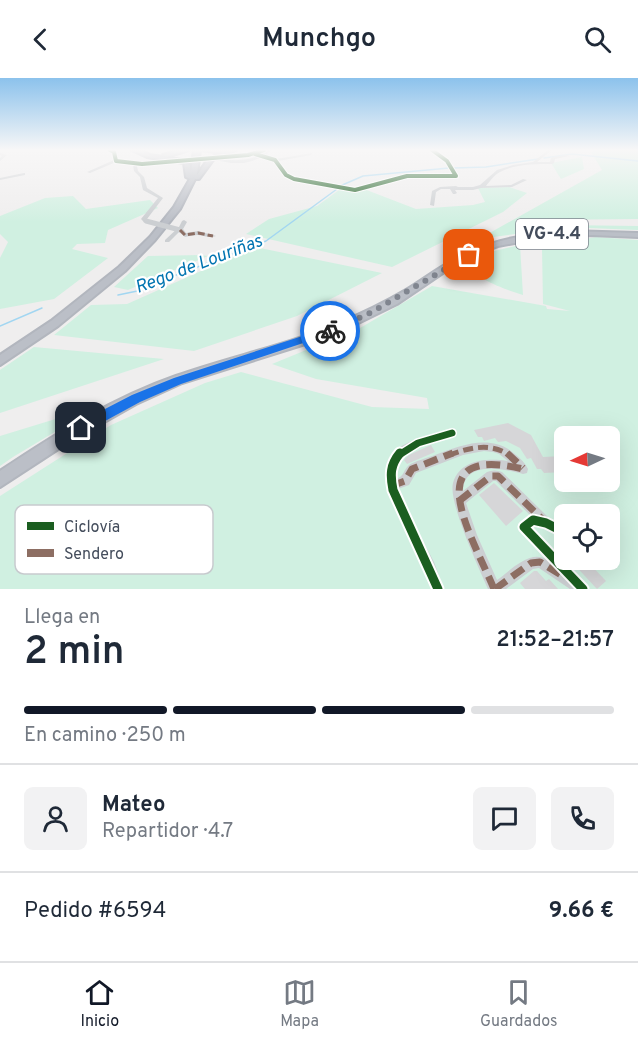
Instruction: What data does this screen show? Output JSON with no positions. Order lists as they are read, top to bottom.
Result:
{
  "streets": {
    "highway": ["VG-4.4"]
  },
  "water": ["Rego de Louriñas"],
  "legend": ["Ciclovía", "Sendero"],
  "north": "left",
  "page": {
    "header": "Munchgo",
    "heading": ["2 min", "Llega en", "21:52–21:57"],
    "panel": [
      "Mateo",
      "Repartidor · 4.7",
      "Pedido #6594",
      "9.66 €"
    ],
    "bar": "En camino · 250 m",
    "tabs": ["Inicio", "Mapa", "Guardados"]
  }
}
